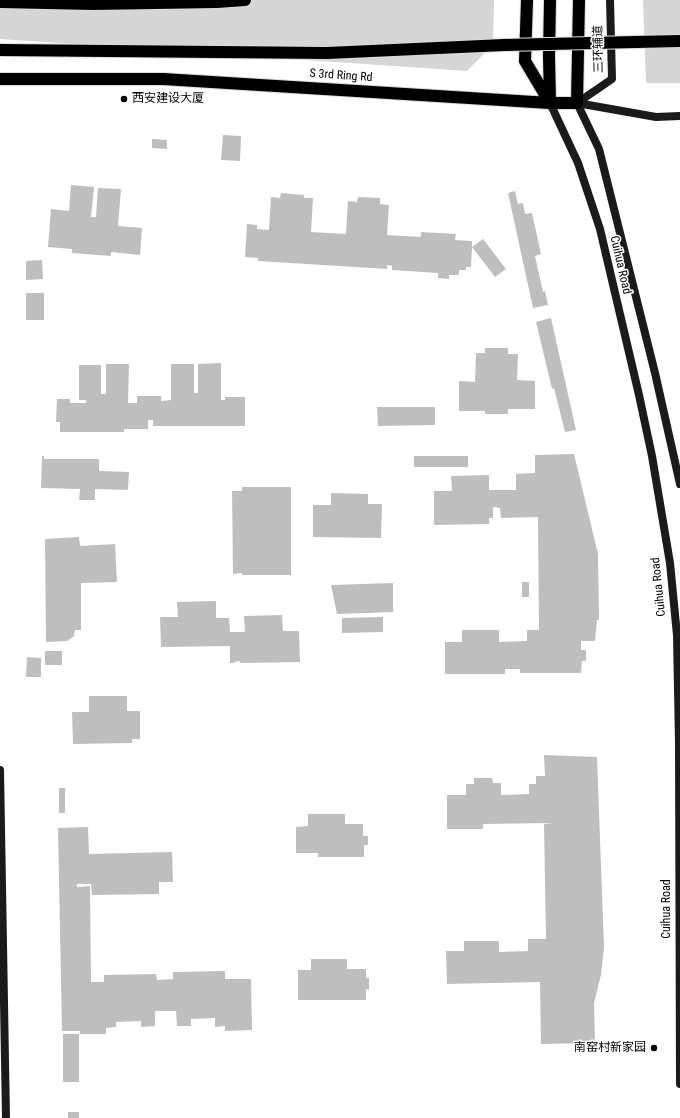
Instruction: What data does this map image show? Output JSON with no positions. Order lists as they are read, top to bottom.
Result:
{
  "streets": {
    "highway": ["S 3rd Ring Rd"],
    "main road": ["三环辅道", "Cuihua Road"]
  },
  "crossings": [
    ["三环辅道", "S 3rd Ring Rd"],
    ["三环辅道", "Cuihua Road"],
    ["S 3rd Ring Rd", "Cuihua Road"]
  ],
  "places": ["西安建设大厦", "南窑村新家园"]
}
